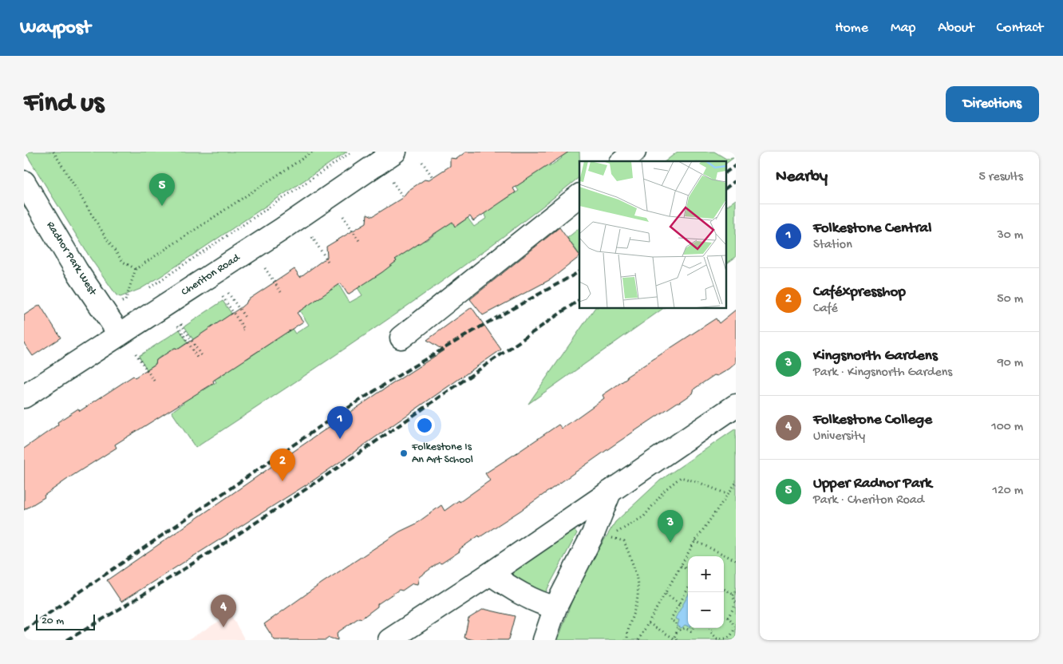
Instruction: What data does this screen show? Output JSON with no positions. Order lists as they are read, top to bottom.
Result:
{
  "streets": {
    "street": ["Radnor Park West", "Cheriton Road"]
  },
  "crossings": [
    ["Radnor Park West", "Cheriton Road"]
  ],
  "places": ["Folkestone Is An Art School"],
  "scale_bar": "20 m",
  "page": {
    "header": "Waypost",
    "nav": [
      "Home",
      "Map",
      "About",
      "Contact"
    ],
    "buttons": "Directions",
    "title": "Find us",
    "heading": ["Nearby", "5 results"],
    "pins": [
      "5",
      "1",
      "2",
      "3",
      "4"
    ],
    "list": [
      {
        "mark": "1",
        "name": "Folkestone Central",
        "note": "Station",
        "value": "30 m"
      },
      {
        "mark": "2",
        "name": "Caféxpresshop",
        "note": "Café",
        "value": "50 m"
      },
      {
        "mark": "3",
        "name": "Kingsnorth Gardens",
        "note": "Park · Kingsnorth Gardens",
        "value": "90 m"
      },
      {
        "mark": "4",
        "name": "Folkestone College",
        "note": "University",
        "value": "100 m"
      },
      {
        "mark": "5",
        "name": "Upper Radnor Park",
        "note": "Park · Cheriton Road",
        "value": "120 m"
      }
    ],
    "map_buttons": ["+", "−"],
    "scale": "20 m"
  }
}
